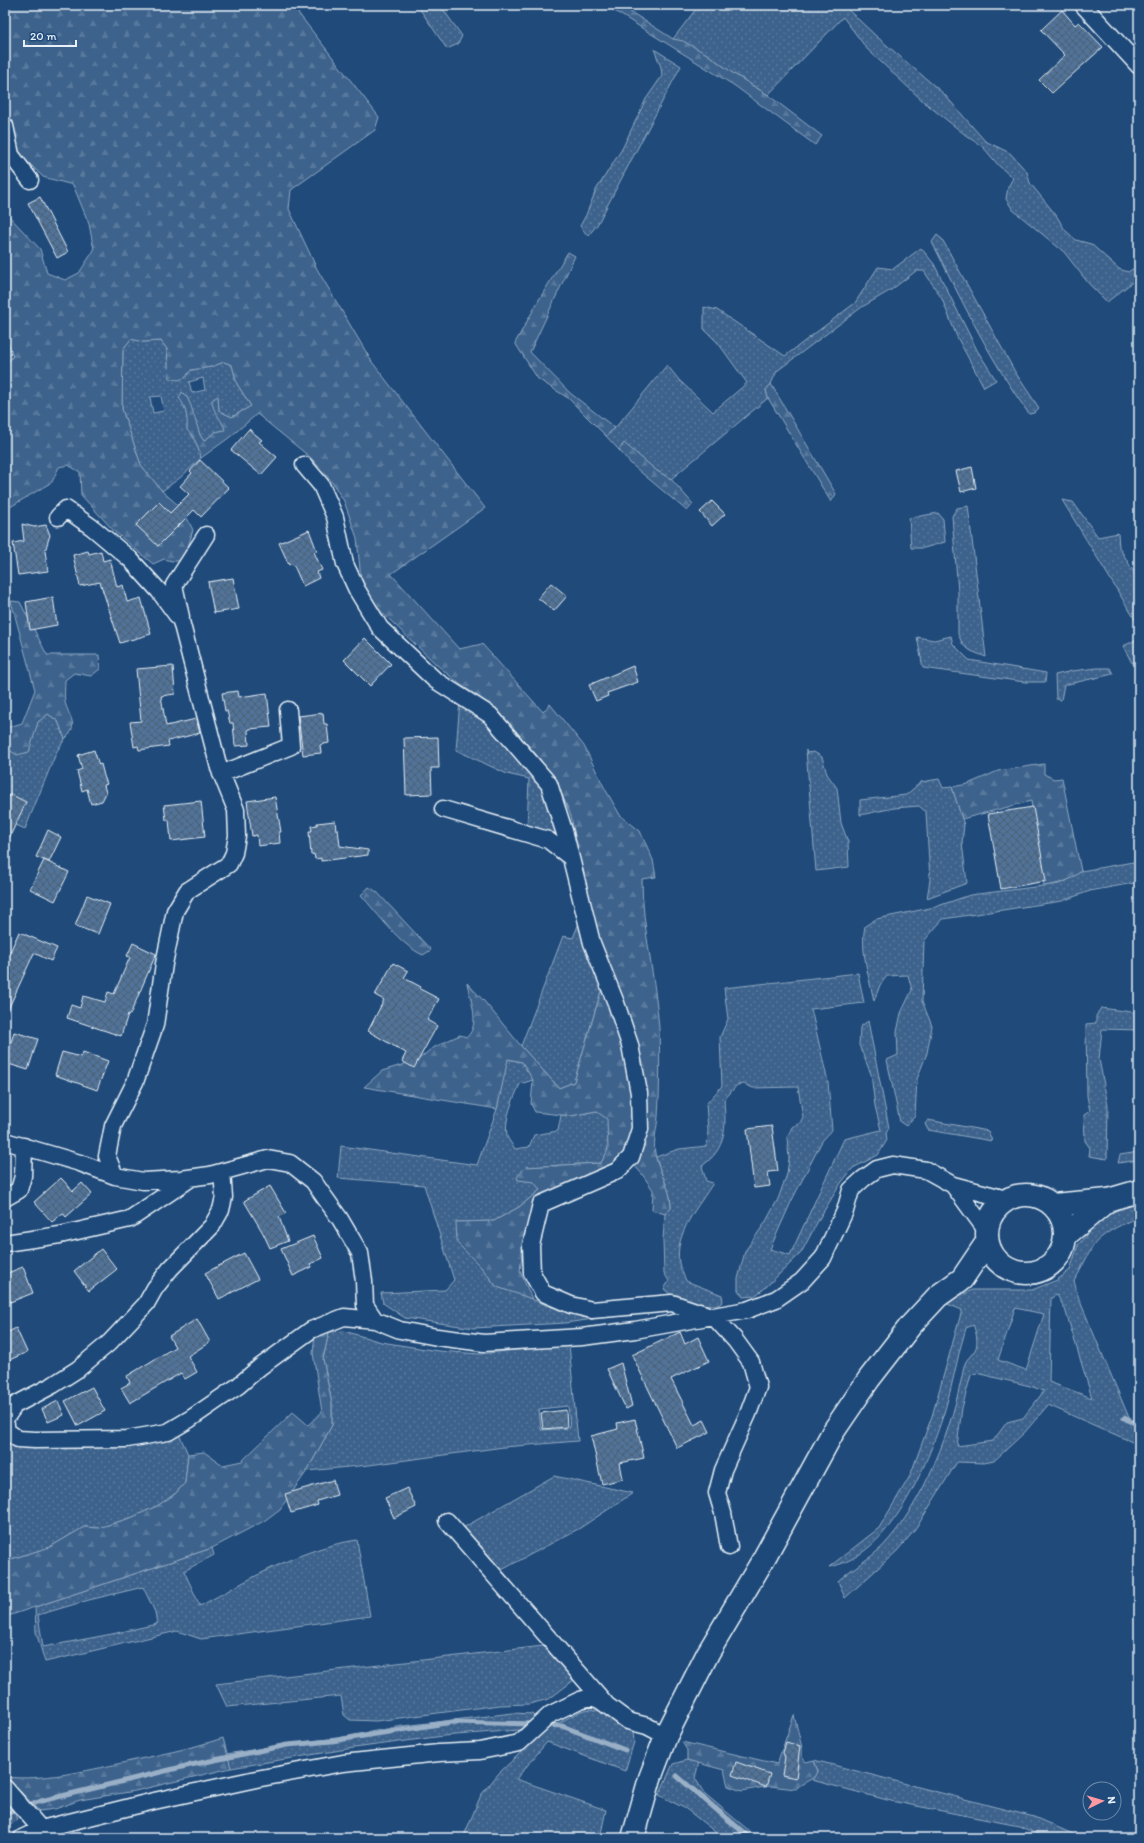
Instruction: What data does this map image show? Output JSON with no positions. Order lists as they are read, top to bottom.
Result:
{
  "scale_bar": "20 m",
  "north": "right"
}
